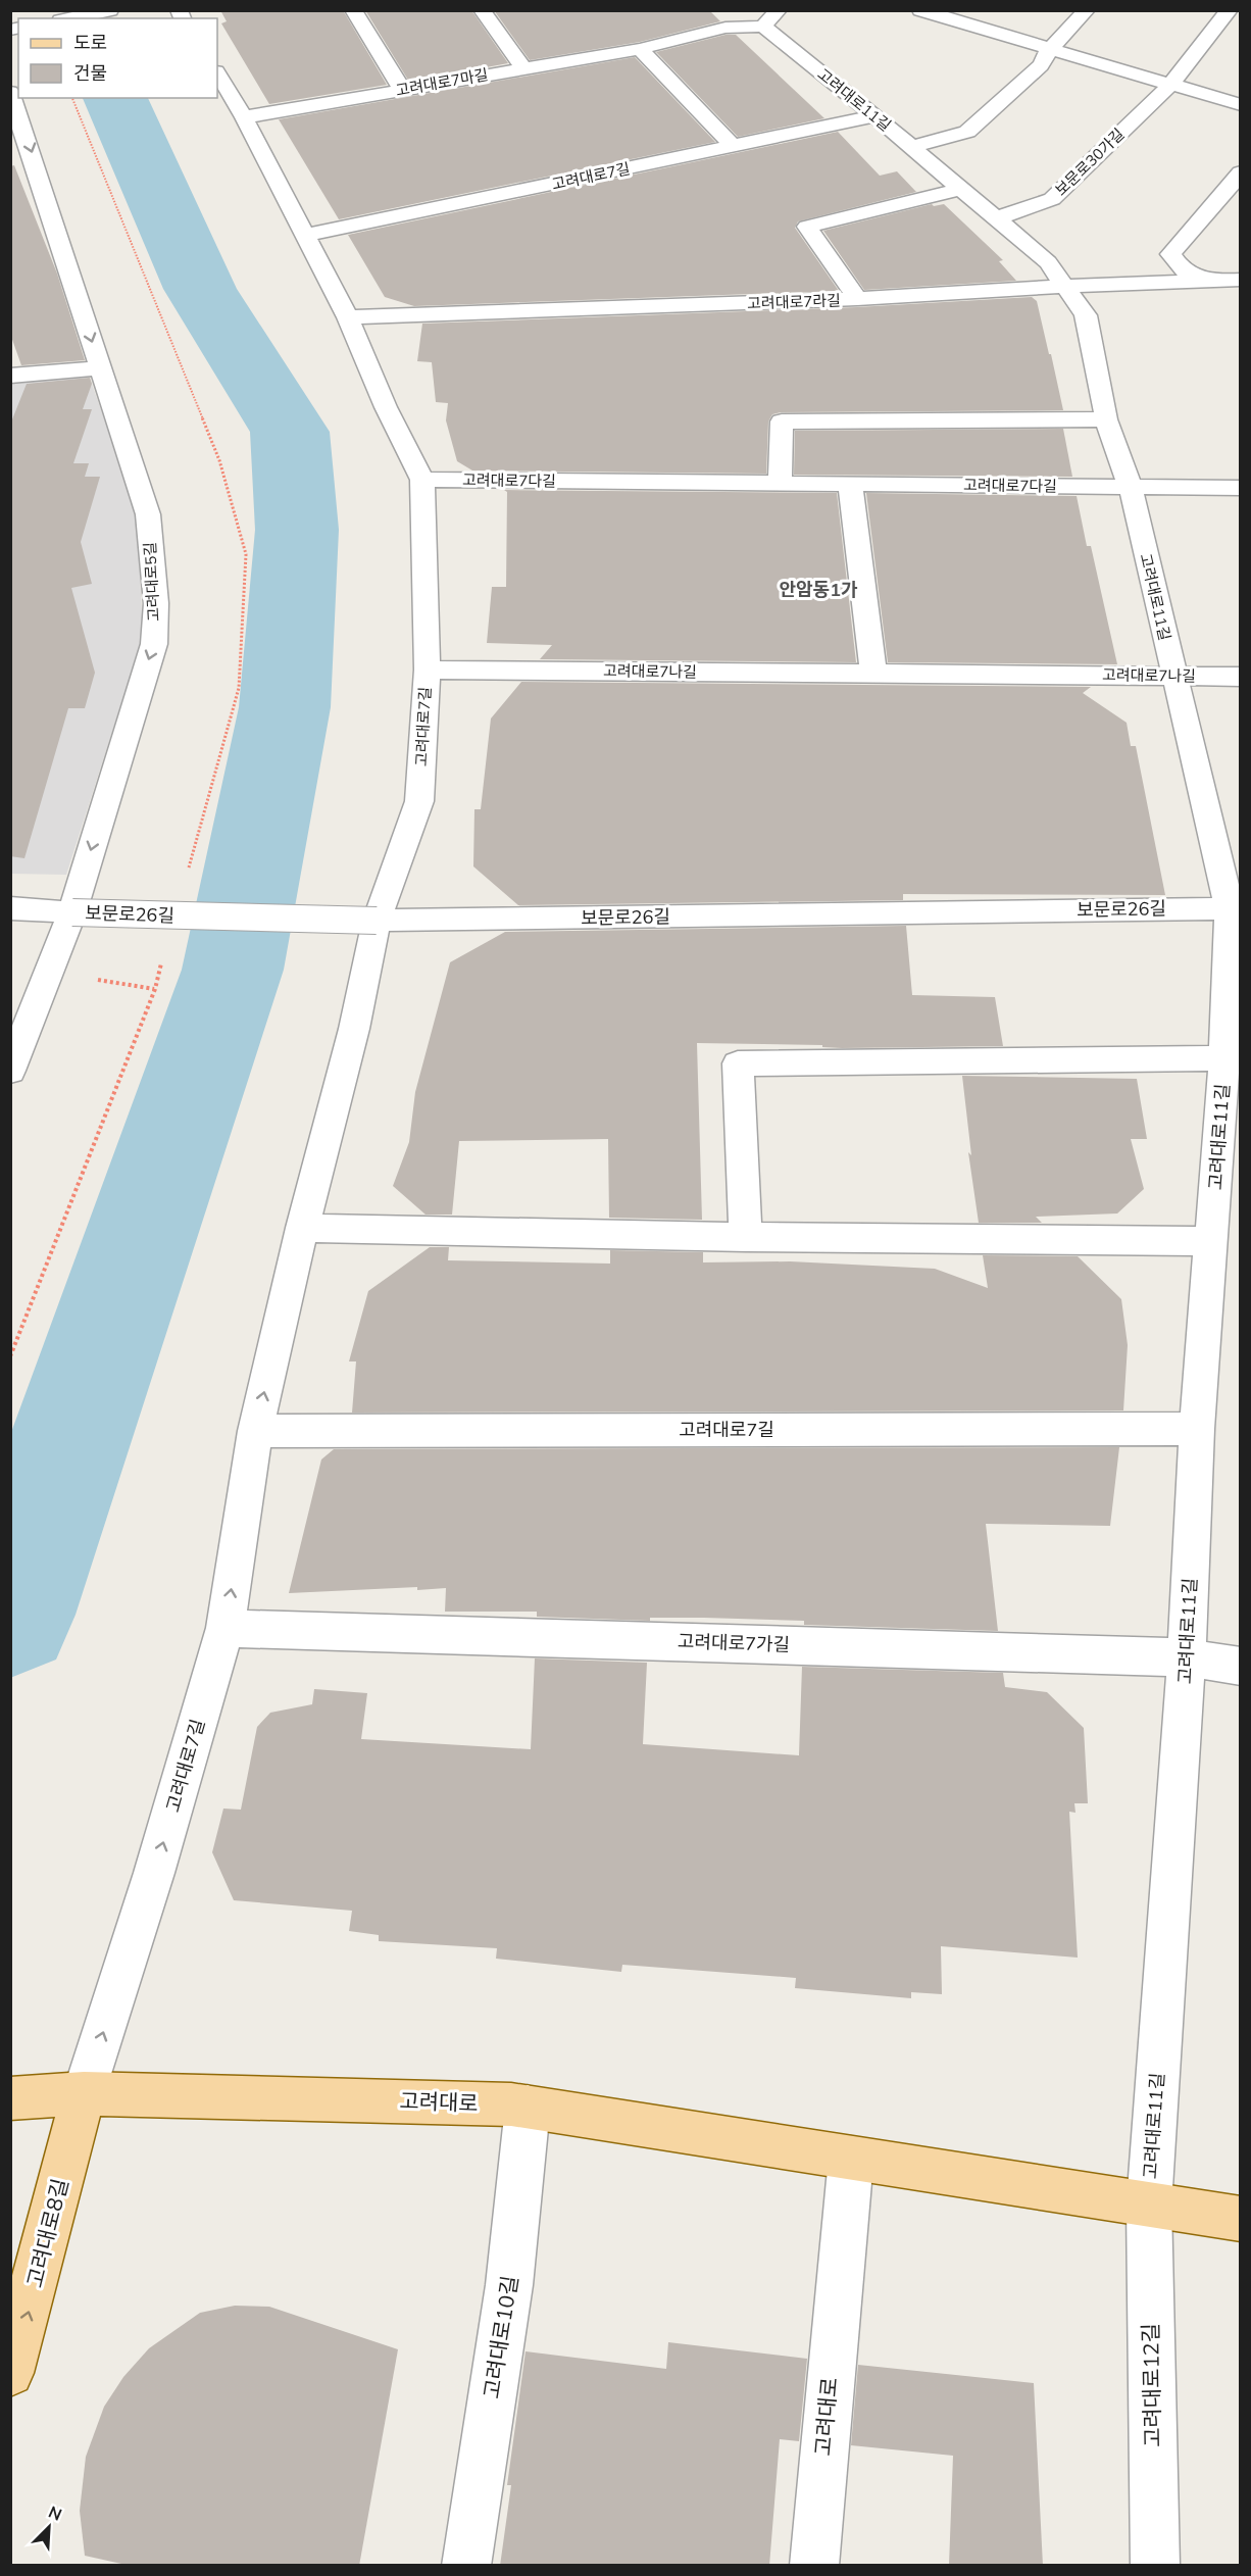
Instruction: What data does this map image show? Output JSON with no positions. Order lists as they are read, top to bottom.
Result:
{
  "streets": {
    "main road": ["고려대로", "고려대로8길"],
    "street": [
      "고려대로7마길",
      "고려대로11길",
      "보문로30가길",
      "고려대로7길",
      "고려대로7라길",
      "고려대로7다길",
      "고려대로5길",
      "고려대로7나길",
      "보문로26길",
      "고려대로7가길",
      "고려대로10길",
      "고려대로12길"
    ]
  },
  "crossings": [
    ["고려대로7마길", "고려대로11길"],
    ["고려대로7마길", "고려대로7길"],
    ["고려대로11길", "보문로30가길"],
    ["고려대로11길", "고려대로7길"],
    ["고려대로11길", "고려대로7라길"],
    ["고려대로11길", "고려대로7다길"],
    ["고려대로11길", "고려대로7나길"],
    ["고려대로11길", "보문로26길"],
    ["고려대로11길", "고려대로7가길"],
    ["고려대로11길", "고려대로"],
    ["고려대로11길", "고려대로12길"],
    ["고려대로7길", "고려대로7라길"],
    ["고려대로7길", "고려대로7다길"],
    ["고려대로7길", "고려대로7나길"],
    ["고려대로7길", "보문로26길"],
    ["고려대로7길", "고려대로7가길"],
    ["고려대로7길", "고려대로"],
    ["고려대로7길", "고려대로8길"],
    ["고려대로5길", "보문로26길"],
    ["고려대로", "고려대로8길"],
    ["고려대로", "고려대로10길"],
    ["고려대로", "고려대로12길"]
  ],
  "one_way": ["고려대로5길", "고려대로8길"],
  "districts": ["안암동1가"],
  "legend": ["도로", "건물"],
  "north": "top right"
}
